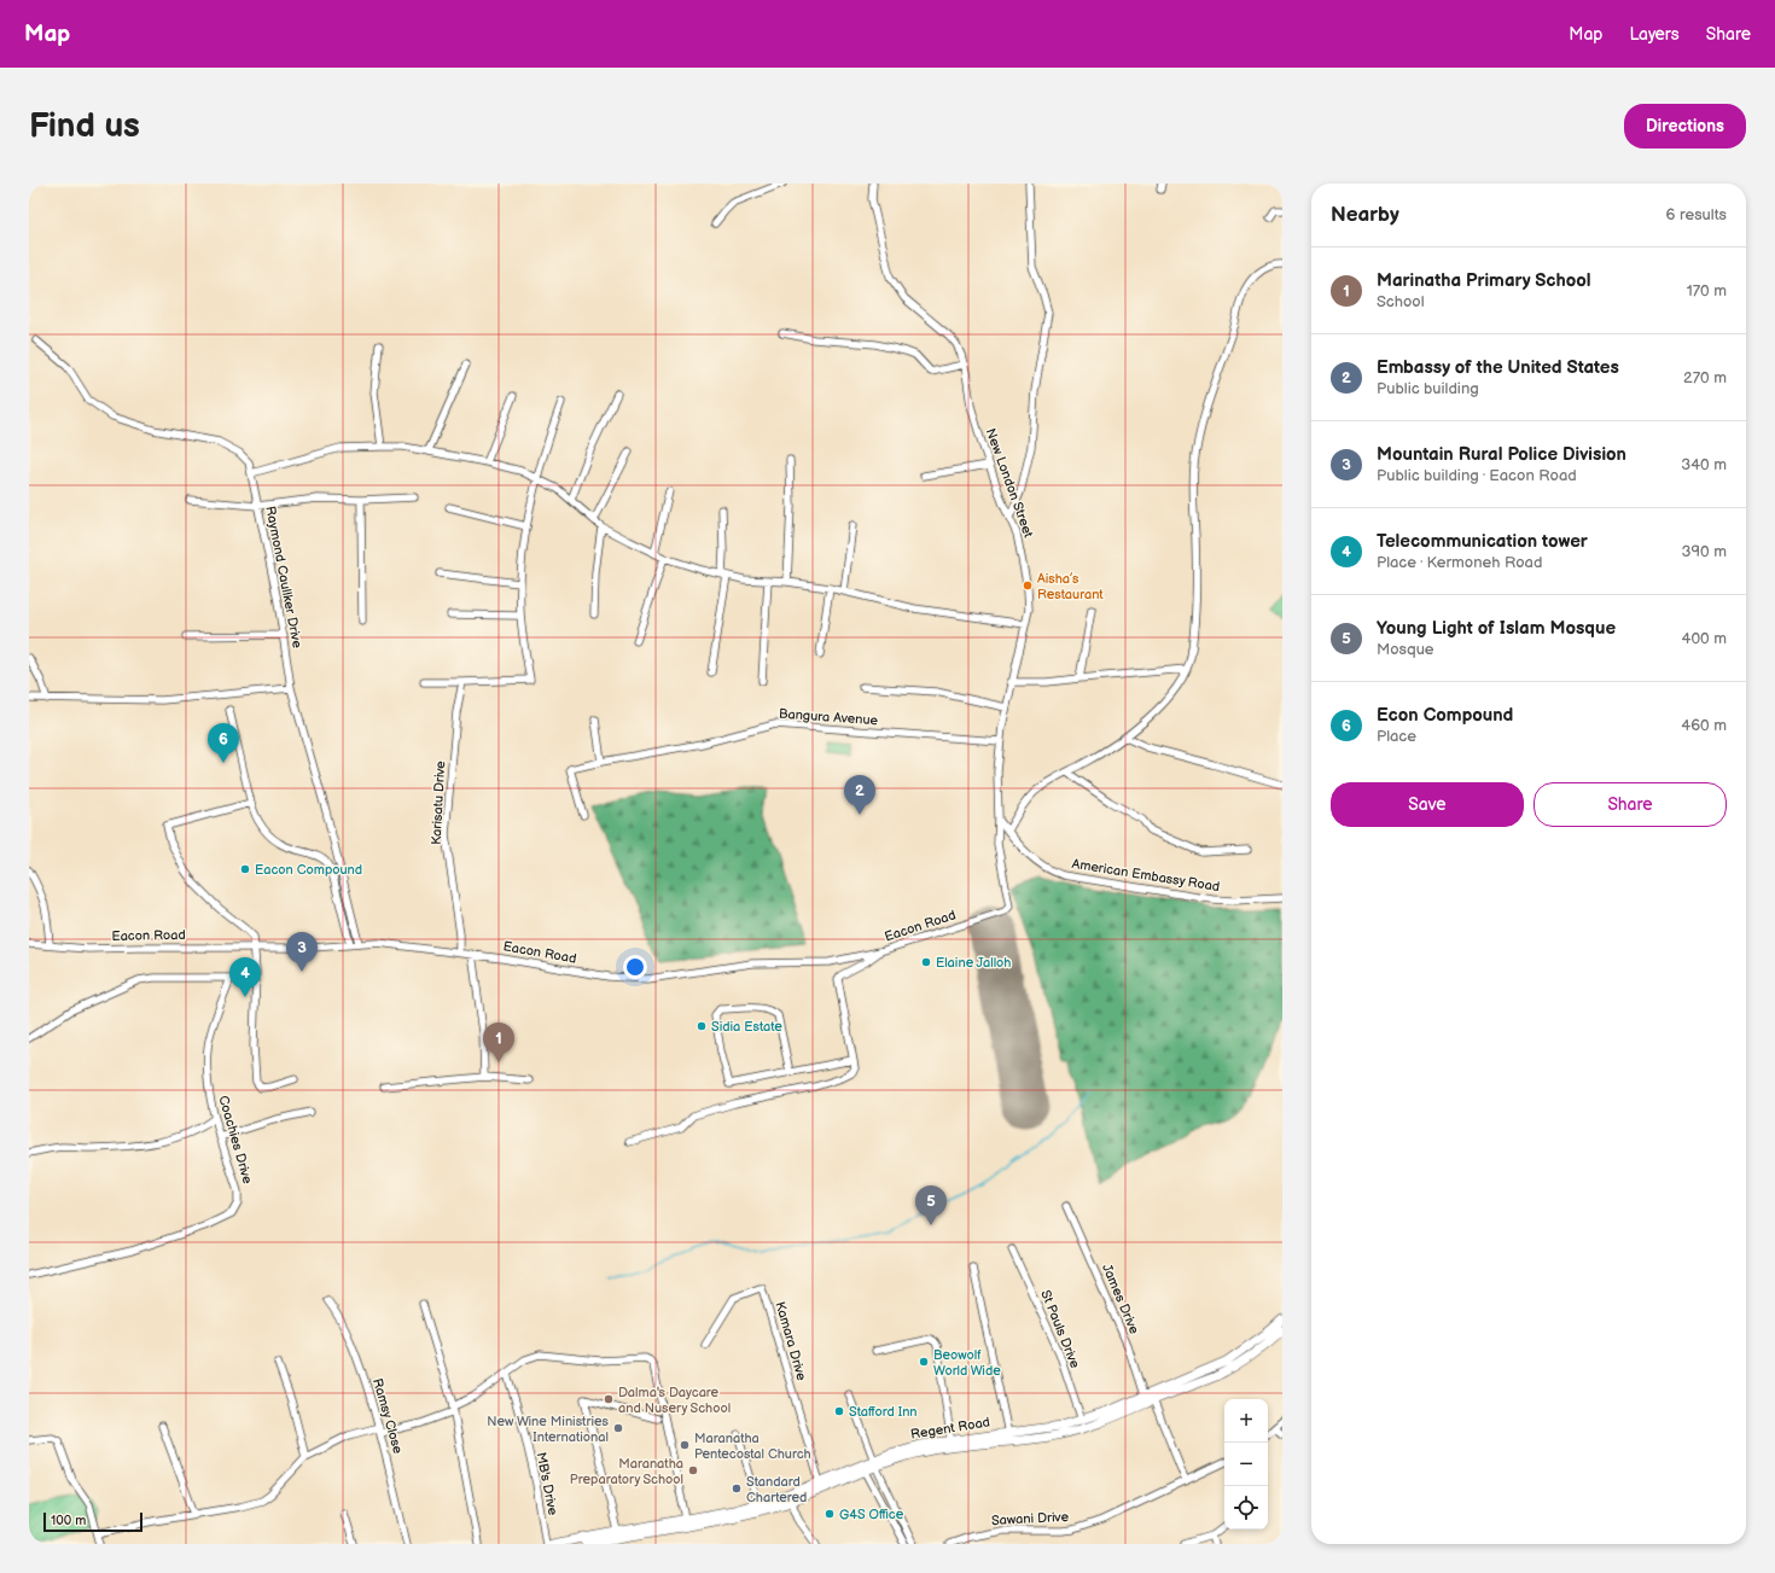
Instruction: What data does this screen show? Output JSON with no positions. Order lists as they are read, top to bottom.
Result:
{
  "streets": {
    "main road": ["Regent Road"],
    "street": [
      "New London Street",
      "Raymond Caullker Drive",
      "Bangura Avenue",
      "Karisatu Drive",
      "American Embassy Road",
      "Eacon Road",
      "Coachies Drive",
      "James Drive",
      "St Pauls Drive",
      "Kamara Drive",
      "Ramsy Close",
      "MB's Drive",
      "Sawani Drive"
    ]
  },
  "crossings": [
    ["New London Street", "Bangura Avenue"],
    ["New London Street", "American Embassy Road"],
    ["New London Street", "Eacon Road"],
    ["Raymond Caullker Drive", "Eacon Road"],
    ["Karisatu Drive", "Eacon Road"],
    ["James Drive", "Regent Road"],
    ["James Drive", "Sawani Drive"],
    ["St Pauls Drive", "Regent Road"],
    ["Kamara Drive", "Regent Road"]
  ],
  "places": [
    "Aisha’s Restaurant",
    "Eacon Compound",
    "Elaine Jalloh",
    "Sidia Estate",
    "Beowolf World Wide",
    "Dalma's Daycare and Nusery School",
    "Stafford Inn",
    "New Wine Ministries International",
    "Maranatha Pentecostal Church",
    "Maranatha Preparatory School",
    "Standard Chartered",
    "G4S Office"
  ],
  "scale_bar": "100 m",
  "page": {
    "header": "Map",
    "nav": ["Map", "Layers", "Share"],
    "buttons": [
      "Directions",
      ["Save", "Share"]
    ],
    "title": "Find us",
    "heading": ["Nearby", "6 results"],
    "list": [
      {
        "mark": "1",
        "name": "Marinatha Primary School",
        "note": "School",
        "value": "170 m"
      },
      {
        "mark": "2",
        "name": "Embassy of the United States",
        "note": "Public building",
        "value": "270 m"
      },
      {
        "mark": "3",
        "name": "Mountain Rural Police Division",
        "note": "Public building · Eacon Road",
        "value": "340 m"
      },
      {
        "mark": "4",
        "name": "Telecommunication tower",
        "note": "Place · Kermoneh Road",
        "value": "390 m"
      },
      {
        "mark": "5",
        "name": "Young Light of Islam Mosque",
        "note": "Mosque",
        "value": "400 m"
      },
      {
        "mark": "6",
        "name": "Econ Compound",
        "note": "Place",
        "value": "460 m"
      }
    ],
    "pins": [
      "6",
      "2",
      "3",
      "4",
      "1",
      "5"
    ],
    "map_buttons": ["+", "−"],
    "scale": "100 m"
  }
}
